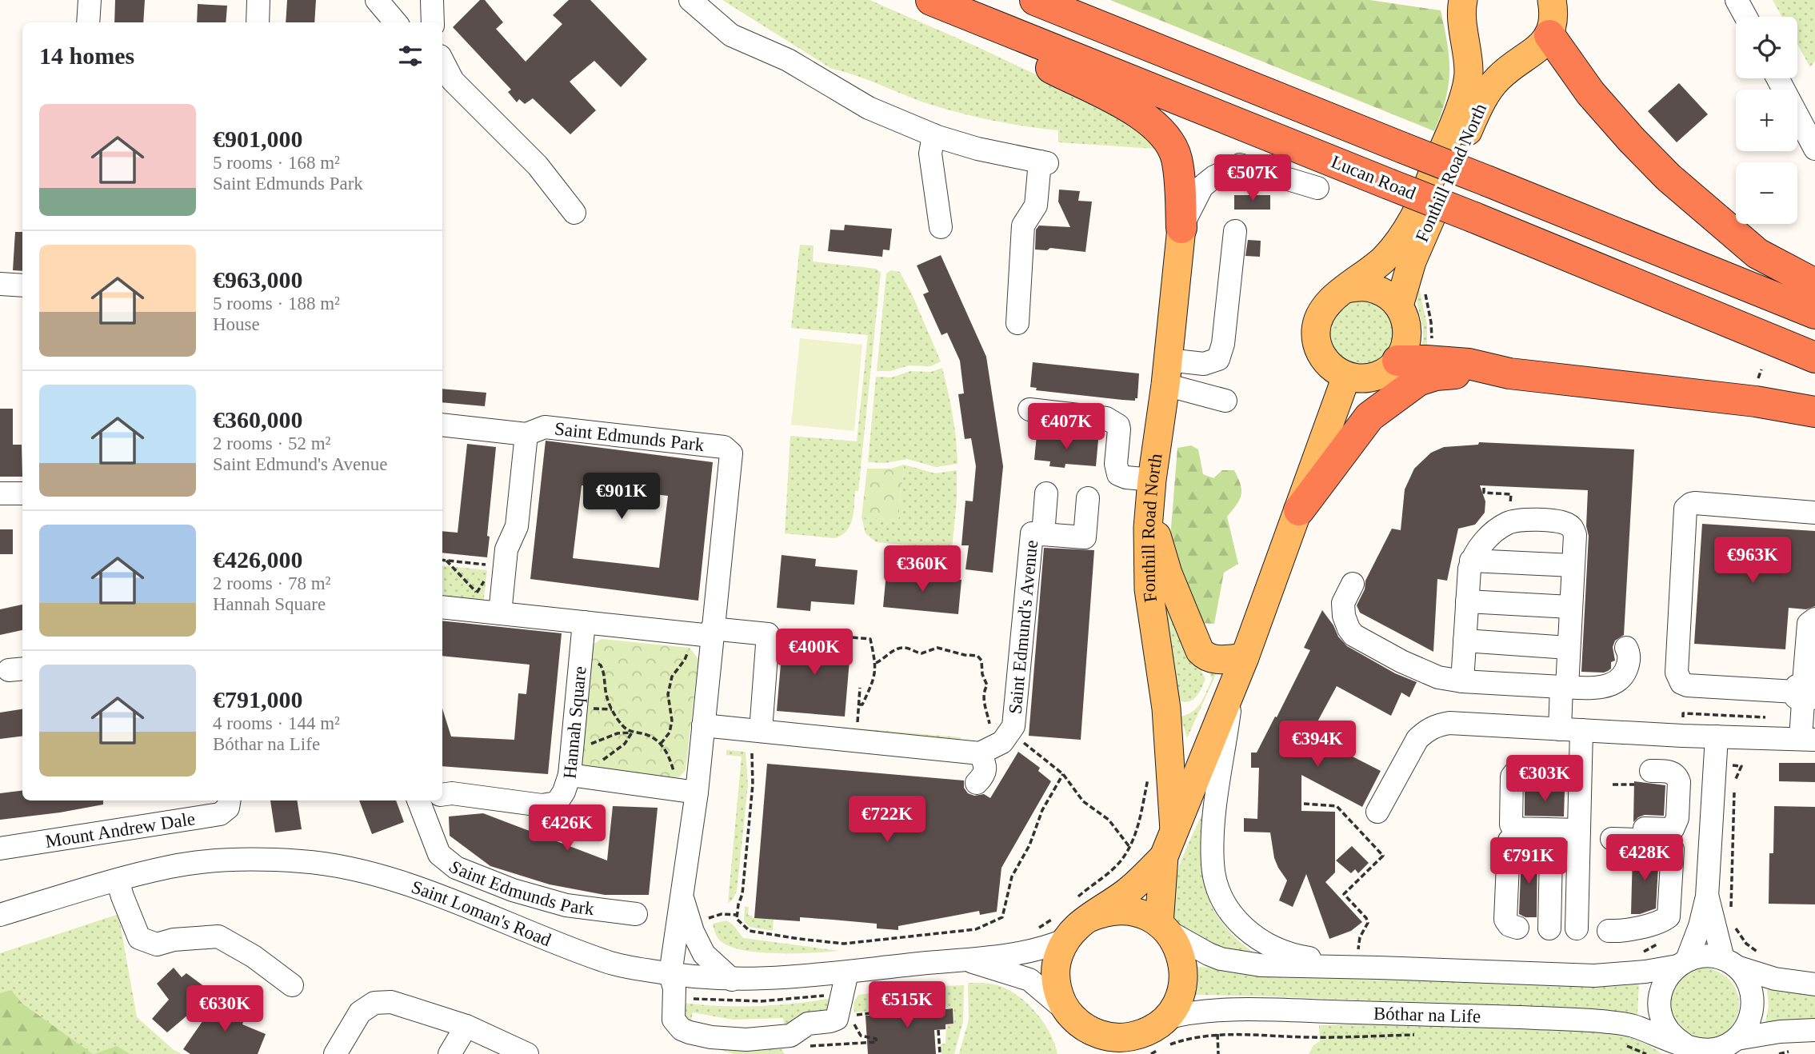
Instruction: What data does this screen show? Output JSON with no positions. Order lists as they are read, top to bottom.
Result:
{
  "streets": {
    "highway": ["Lucan Road"],
    "main road": ["Fonthill Road North"],
    "street": [
      "Saint Edmunds Park",
      "Saint Edmund's Avenue",
      "Hannah Square",
      "Mount Andrew Dale",
      "Saint Loman's Road",
      "Bóthar na Life"
    ]
  },
  "crossings": [
    ["Fonthill Road North", "Saint Loman's Road"],
    ["Fonthill Road North", "Bóthar na Life"],
    ["Saint Edmunds Park", "Saint Loman's Road"],
    ["Saint Loman's Road", "Bóthar na Life"]
  ],
  "page": {
    "map_buttons": ["+", "−"],
    "heading": "14 homes",
    "list": [
      {
        "name": "€901,000",
        "note": "5 rooms · 168 m² · Saint Edmunds Park"
      },
      {
        "name": "€963,000",
        "note": "5 rooms · 188 m² · House"
      },
      {
        "name": "€360,000",
        "note": "2 rooms · 52 m² · Saint Edmund's Avenue"
      },
      {
        "name": "€426,000",
        "note": "2 rooms · 78 m² · Hannah Square"
      },
      {
        "name": "€791,000",
        "note": "4 rooms · 144 m² · Bóthar na Life"
      }
    ],
    "price": [
      "€507K",
      "€407K",
      "€901K",
      "€963K",
      "€360K",
      "€400K",
      "€394K",
      "€303K",
      "€722K",
      "€426K",
      "€428K",
      "€791K",
      "€515K",
      "€630K"
    ]
  }
}
